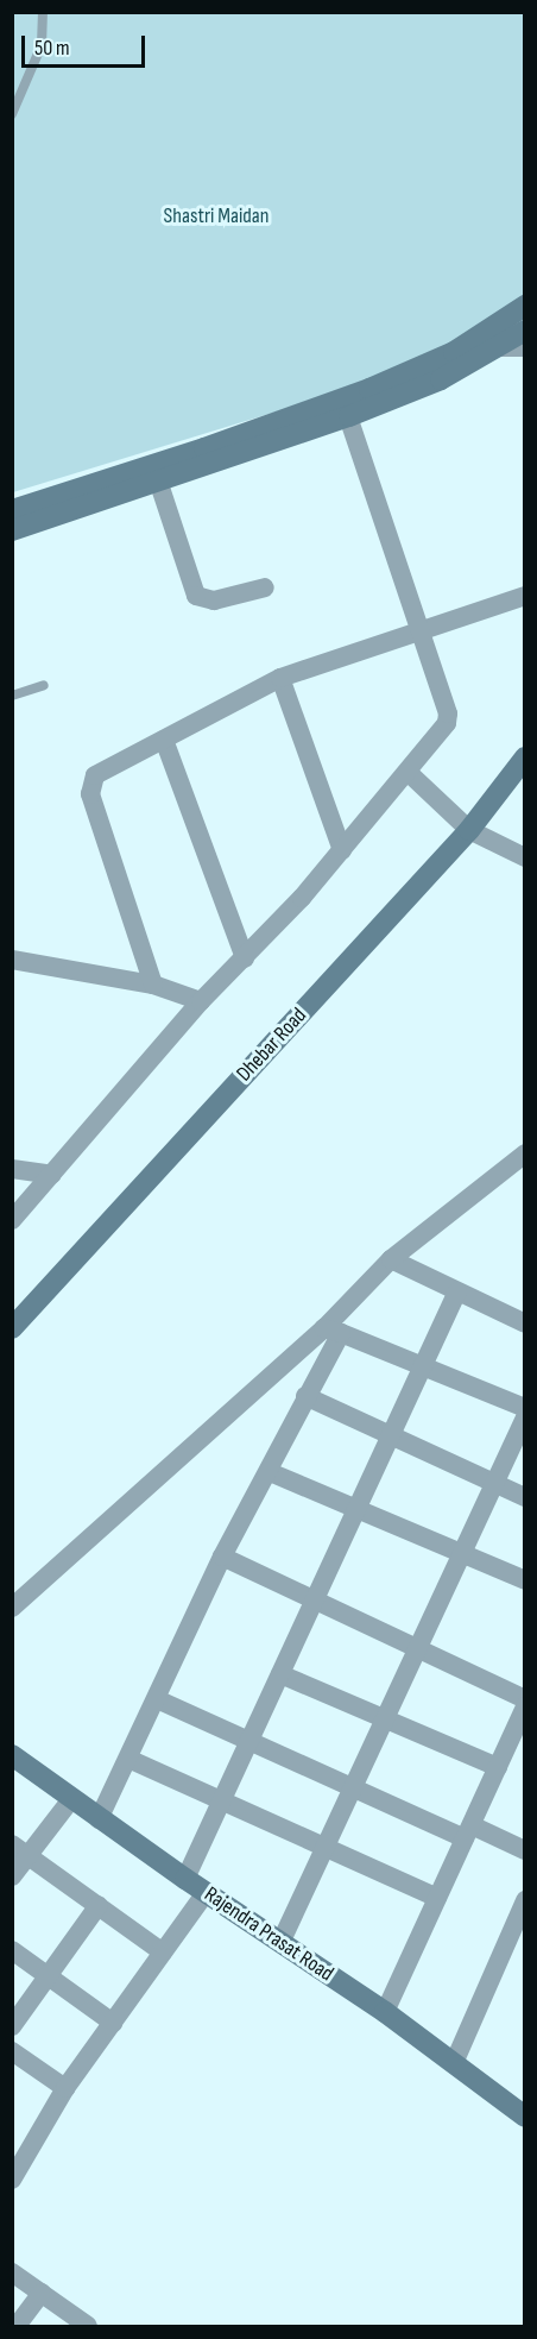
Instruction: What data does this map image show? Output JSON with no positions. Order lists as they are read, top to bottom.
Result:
{
  "streets": {
    "street": ["Dhebar Road", "Rajendra Prasat Road"]
  },
  "parks": ["Shastri Maidan"],
  "scale_bar": "50 m"
}
